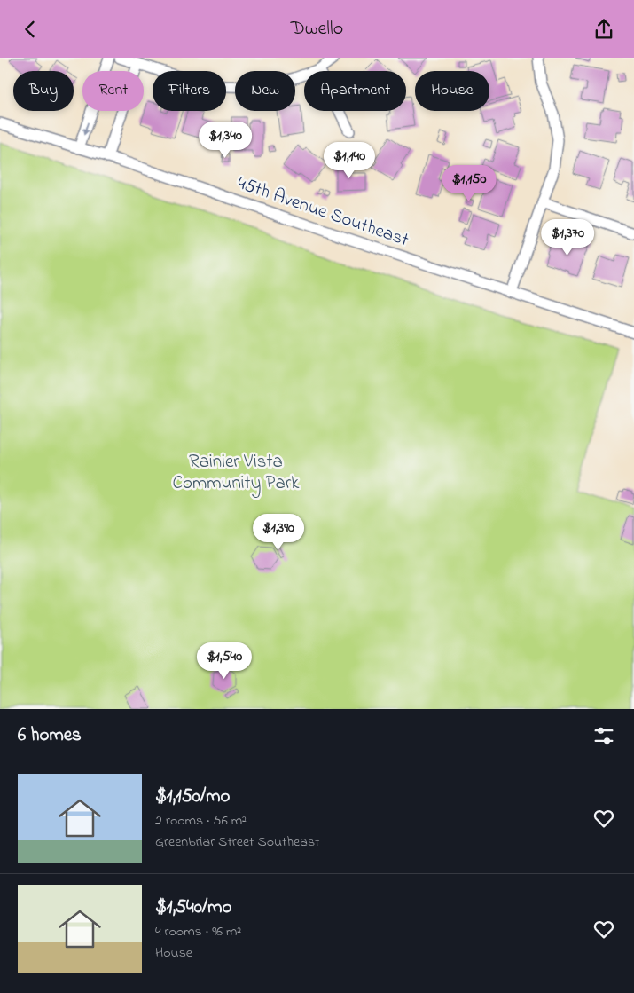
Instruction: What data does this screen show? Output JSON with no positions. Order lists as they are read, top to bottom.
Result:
{
  "streets": {
    "street": ["45th Avenue Southeast"]
  },
  "parks": ["Rainier Vista Community Park"],
  "page": {
    "header": "Dwello",
    "chip": [
      "Buy",
      "Rent",
      "Filters",
      "New",
      "Apartment",
      "House"
    ],
    "price": [
      "$1,340",
      "$1,140",
      "$1,150",
      "$1,370",
      "$1,390",
      "$1,540"
    ],
    "heading": "6 homes",
    "list": [
      {
        "name": "$1,150/mo",
        "note": "2 rooms · 56 m² · Greenbriar Street Southeast"
      },
      {
        "name": "$1,540/mo",
        "note": "4 rooms · 96 m² · House"
      }
    ]
  }
}
